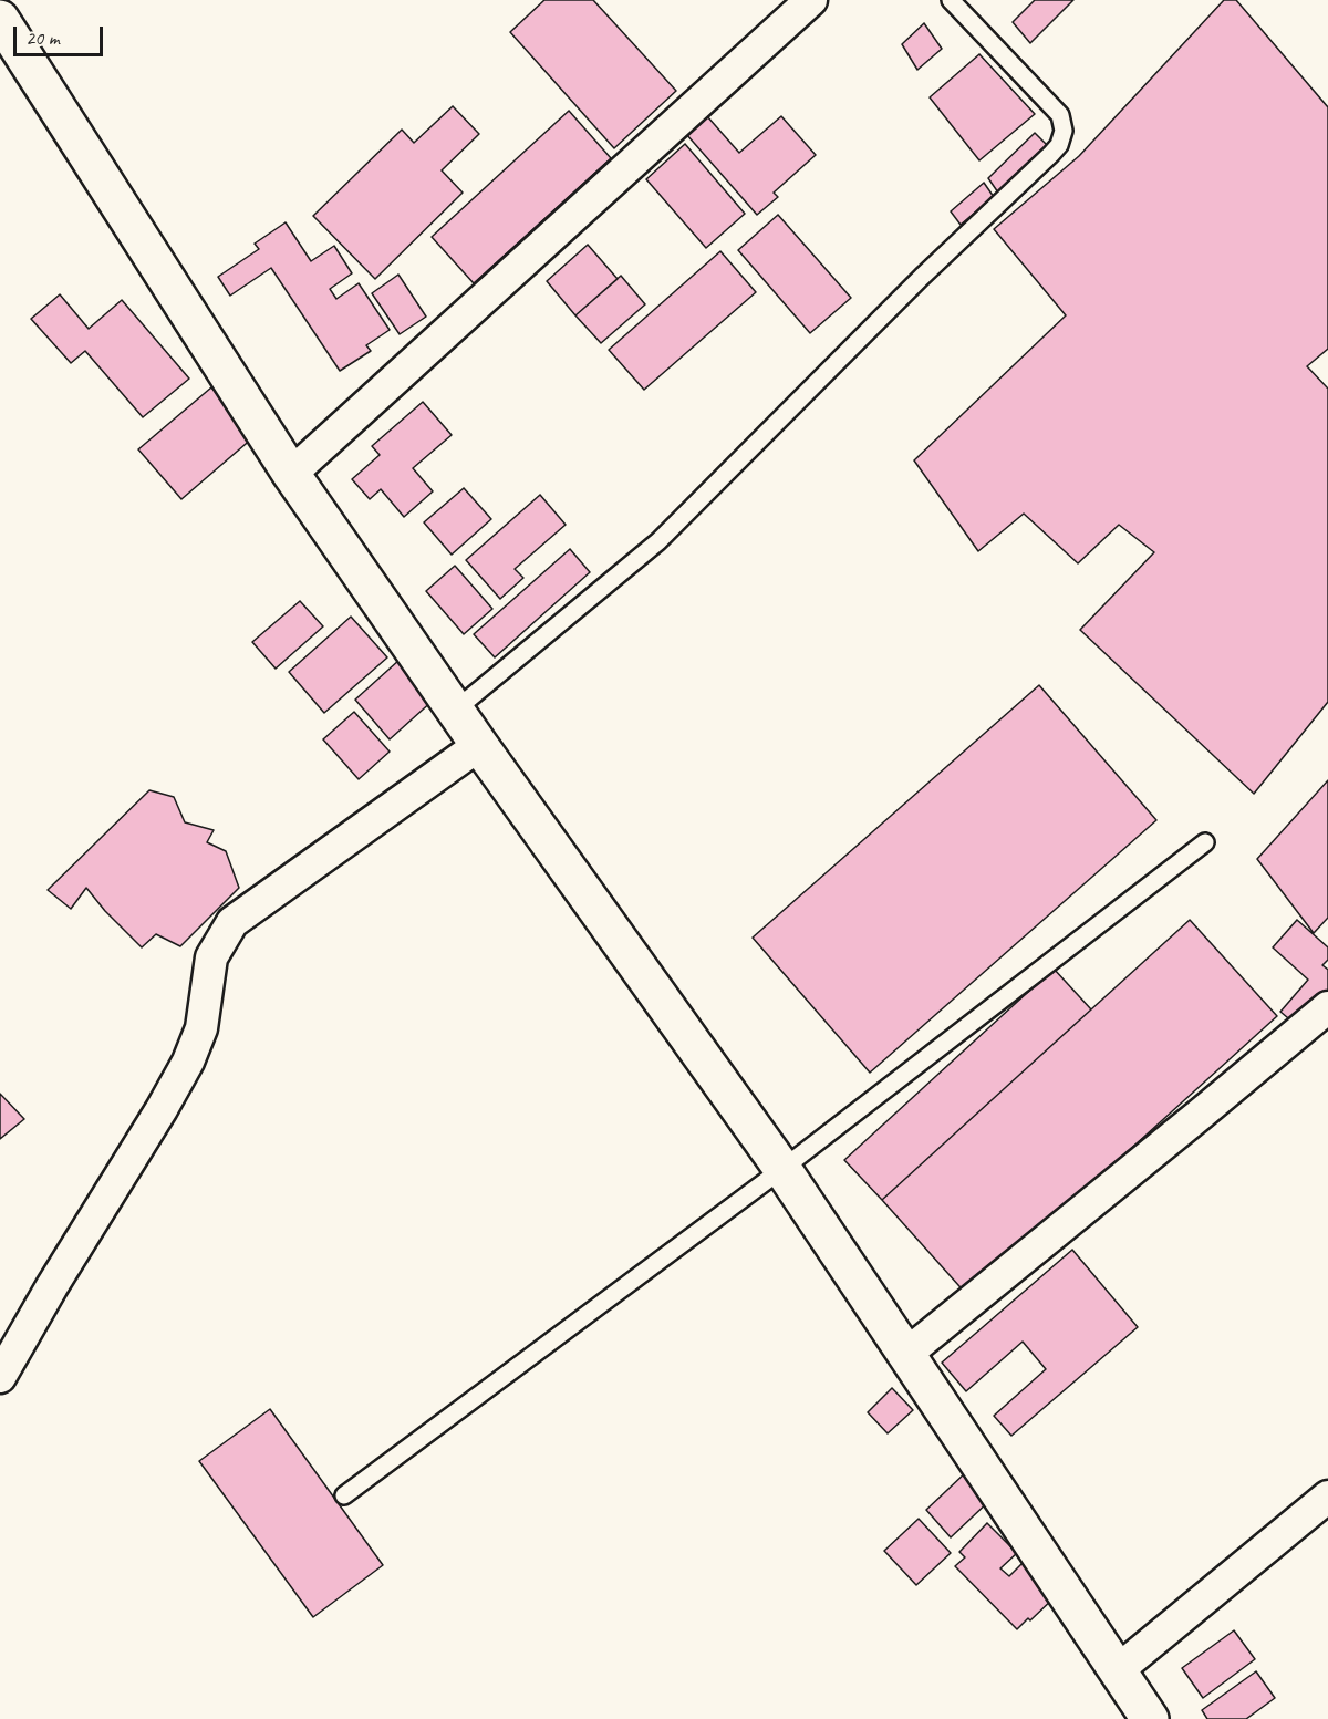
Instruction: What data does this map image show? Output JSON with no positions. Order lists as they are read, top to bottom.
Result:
{
  "scale_bar": "20 m"
}
